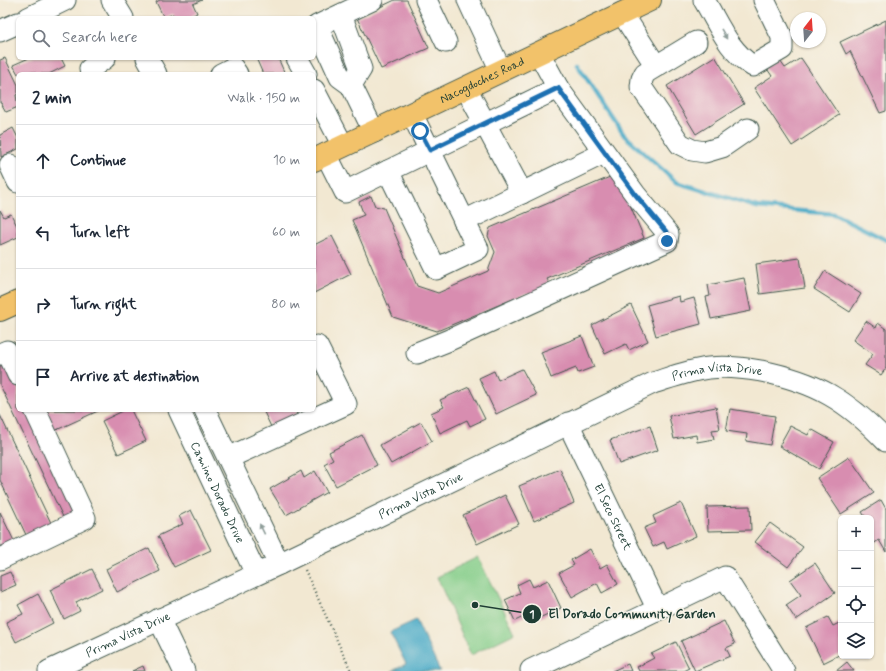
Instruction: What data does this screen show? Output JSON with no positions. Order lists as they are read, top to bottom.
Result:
{
  "streets": {
    "main road": ["Nacogdoches Road"],
    "street": ["Prima Vista Drive", "Camino Dorado Drive", "El Seco Street"]
  },
  "crossings": [
    ["Prima Vista Drive", "Camino Dorado Drive"],
    ["Prima Vista Drive", "El Seco Street"]
  ],
  "places": ["El Dorado Community Garden"],
  "north": "top",
  "page": {
    "search": "Search here",
    "heading": ["2 min", "Walk · 150 m"],
    "list": [
      ["Continue", "10 m"],
      ["Turn left", "60 m"],
      ["Turn right", "80 m"],
      "Arrive at destination"
    ],
    "map_buttons": ["+", "−"]
  }
}
